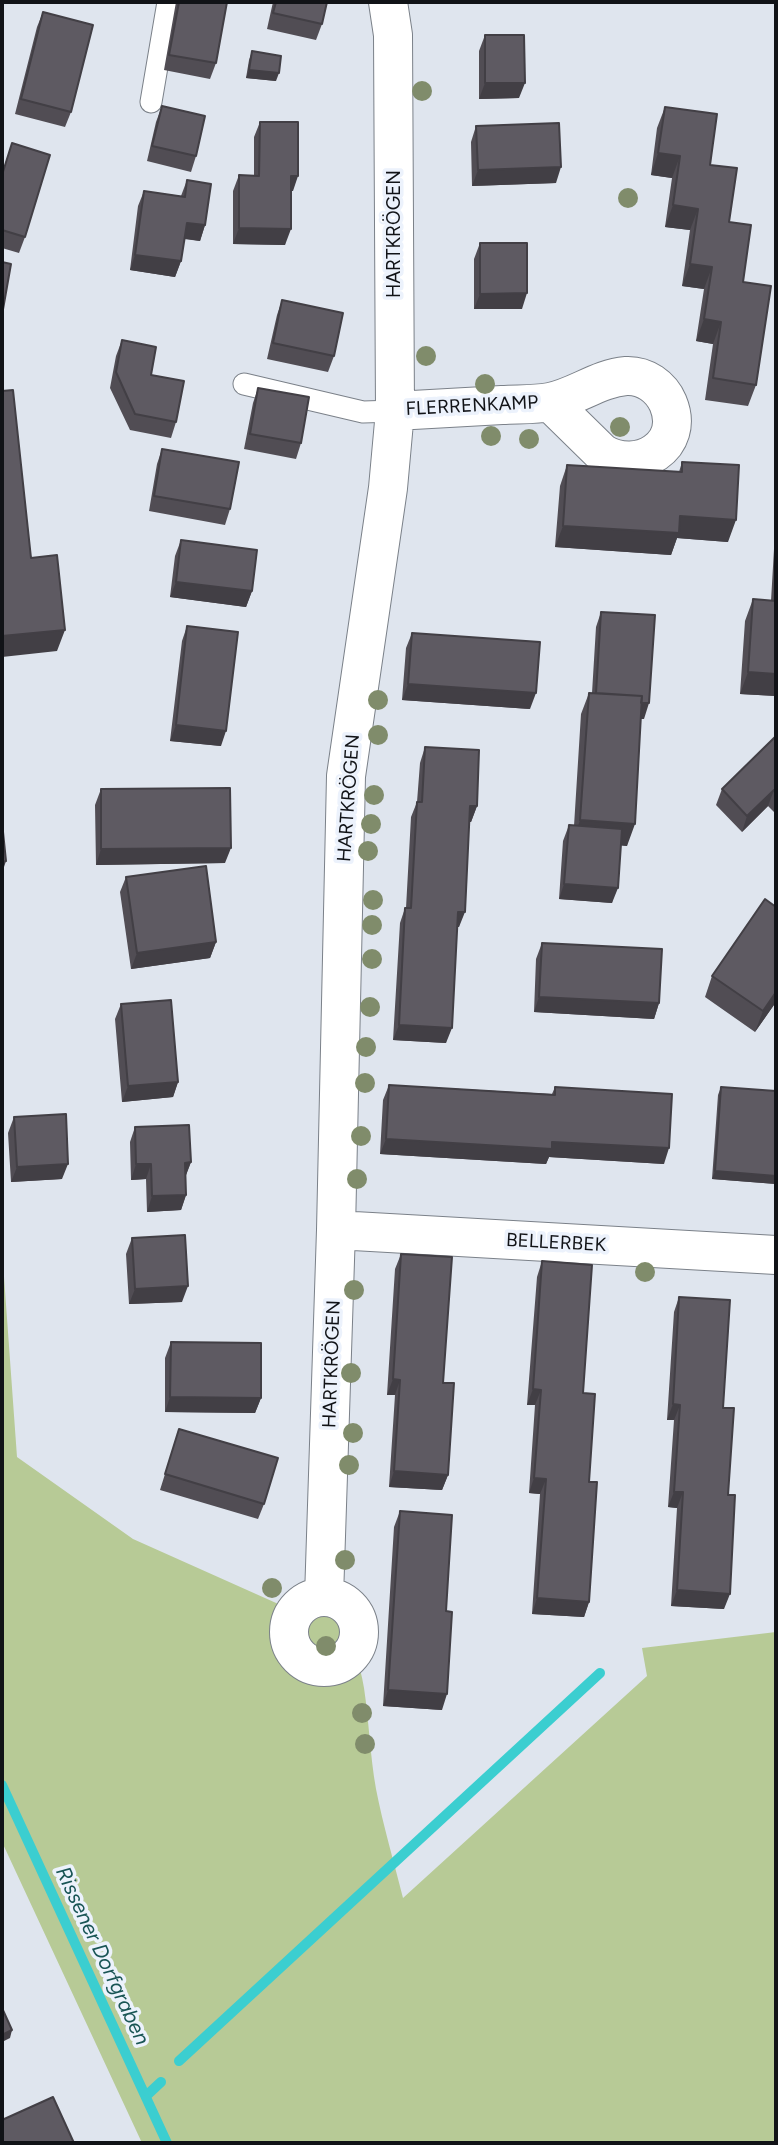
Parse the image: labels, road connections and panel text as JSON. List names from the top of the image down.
{
  "streets": {
    "street": ["HARTKRÖGEN", "FLERRENKAMP", "BELLERBEK"]
  },
  "crossings": [
    ["HARTKRÖGEN", "FLERRENKAMP"],
    ["HARTKRÖGEN", "BELLERBEK"]
  ],
  "water": ["Rissener Dorfgraben"]
}
